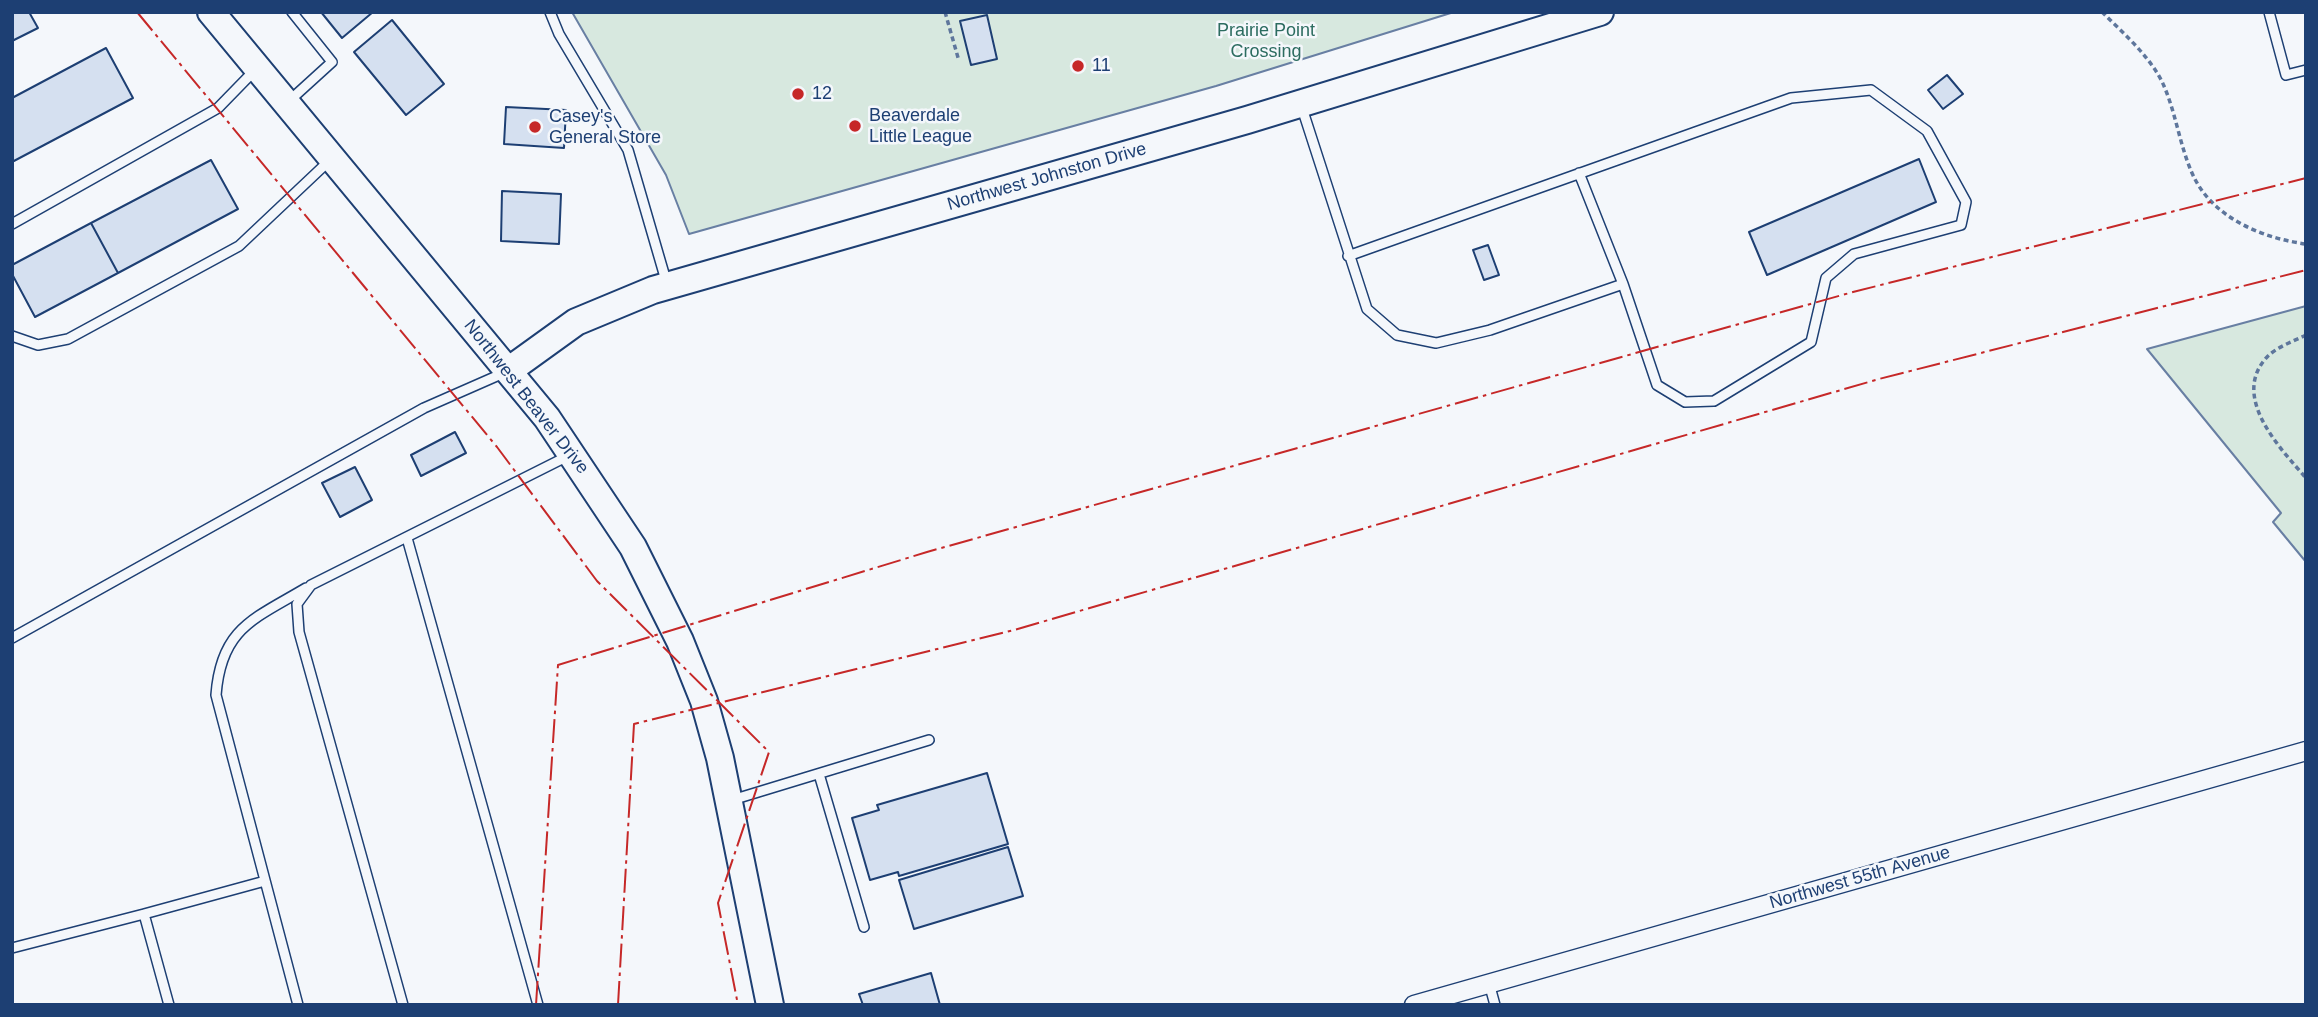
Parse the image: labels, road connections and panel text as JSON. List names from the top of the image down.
{
  "streets": {
    "main road": ["Northwest Johnston Drive", "Northwest Beaver Drive"],
    "street": ["Northwest 55th Avenue"]
  },
  "crossings": [
    ["Northwest Johnston Drive", "Northwest Beaver Drive"]
  ],
  "parks": ["Prairie Point Crossing"],
  "places": [
    "11",
    "12",
    "Beaverdale Little League",
    "Casey's General Store"
  ]
}
